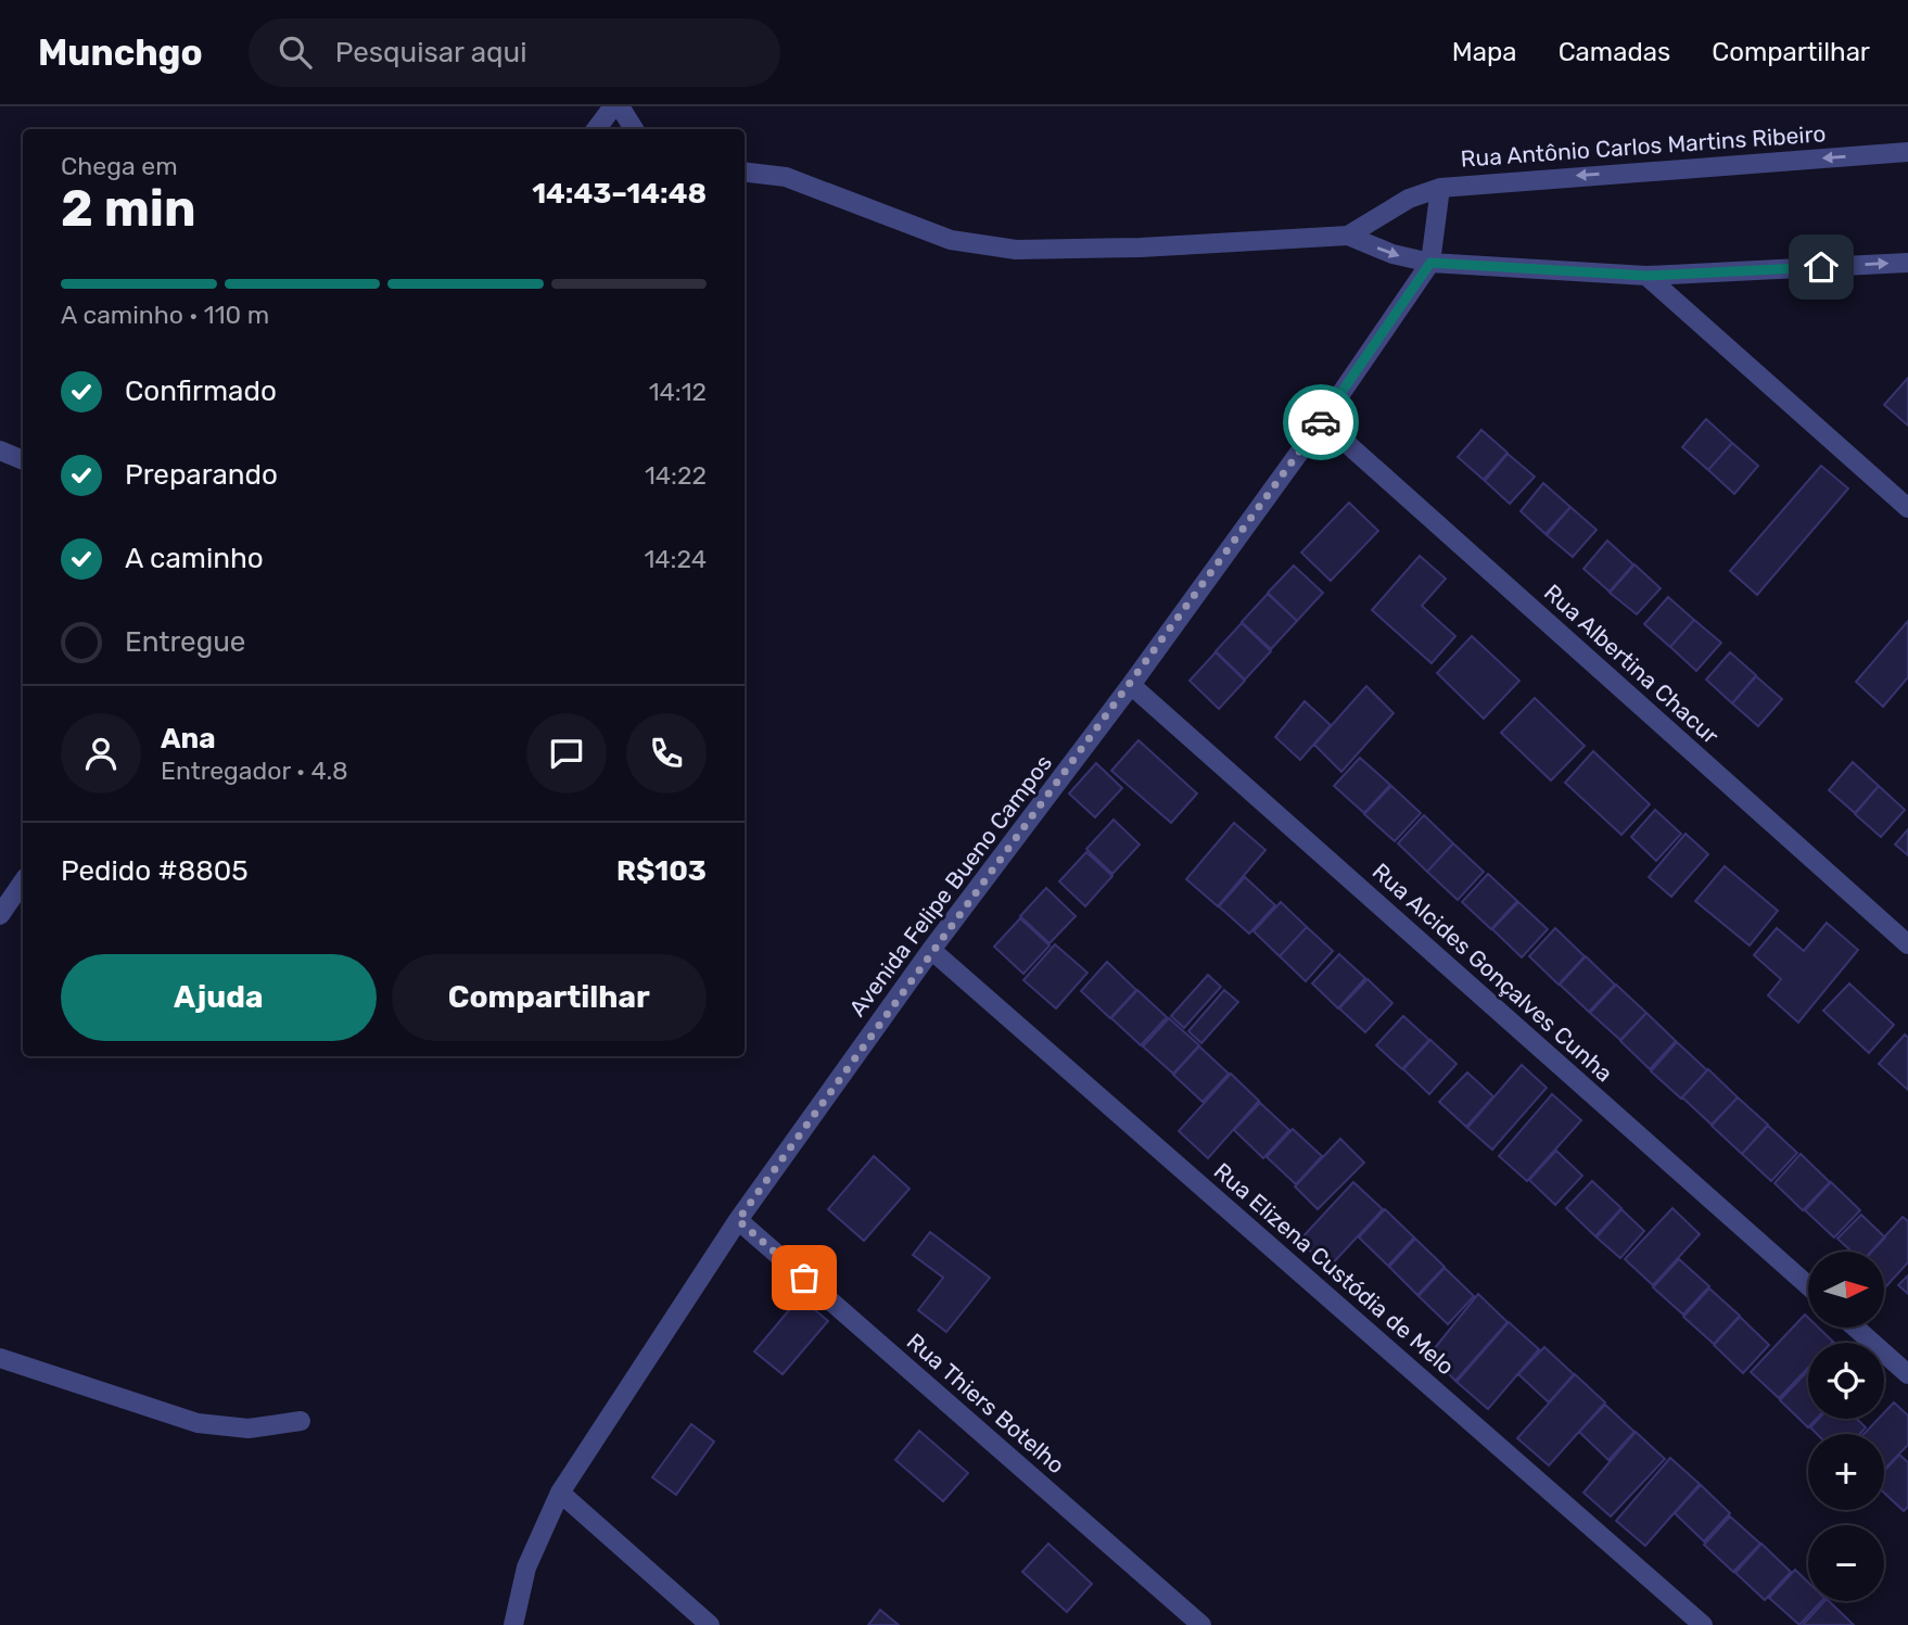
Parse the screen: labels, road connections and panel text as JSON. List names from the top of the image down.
{
  "streets": {
    "street": [
      "Rua Antônio Carlos Martins Ribeiro",
      "Rua Albertina Chacur",
      "Avenida Felipe Bueno Campos",
      "Rua Alcides Gonçalves Cunha",
      "Rua Elizena Custódia de Melo",
      "Rua Thiers Botelho"
    ]
  },
  "crossings": [
    ["Rua Antônio Carlos Martins Ribeiro", "Avenida Felipe Bueno Campos"],
    ["Rua Albertina Chacur", "Avenida Felipe Bueno Campos"],
    ["Avenida Felipe Bueno Campos", "Rua Alcides Gonçalves Cunha"],
    ["Avenida Felipe Bueno Campos", "Rua Elizena Custódia de Melo"],
    ["Avenida Felipe Bueno Campos", "Rua Thiers Botelho"]
  ],
  "north": "right",
  "page": {
    "header": "Munchgo",
    "search": "Pesquisar aqui",
    "nav": ["Mapa", "Camadas", "Compartilhar"],
    "heading": ["2 min", "Chega em", "14:43–14:48"],
    "panel": [
      "Ana",
      "Entregador · 4.8",
      "Pedido #8805",
      "R$103"
    ],
    "bar": "A caminho · 110 m",
    "list": [
      ["Confirmado", "14:12"],
      ["Preparando", "14:22"],
      ["A caminho", "14:24"],
      "Entregue"
    ],
    "buttons": ["Ajuda", "Compartilhar"],
    "map_buttons": ["+", "−"]
  }
}
